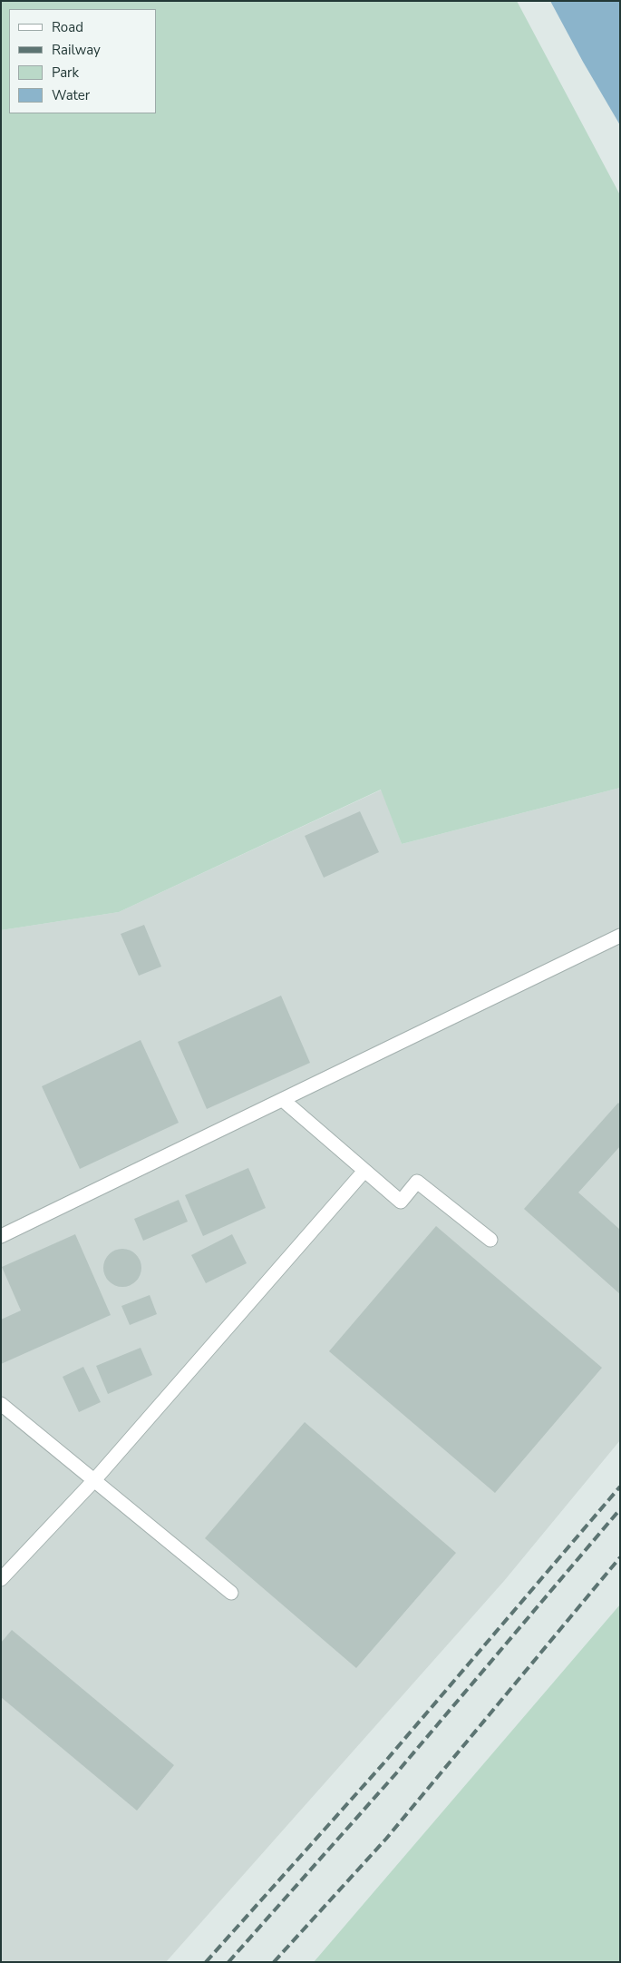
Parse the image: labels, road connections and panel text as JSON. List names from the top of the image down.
{
  "legend": [
    "Road",
    "Railway",
    "Park",
    "Water"
  ]
}
